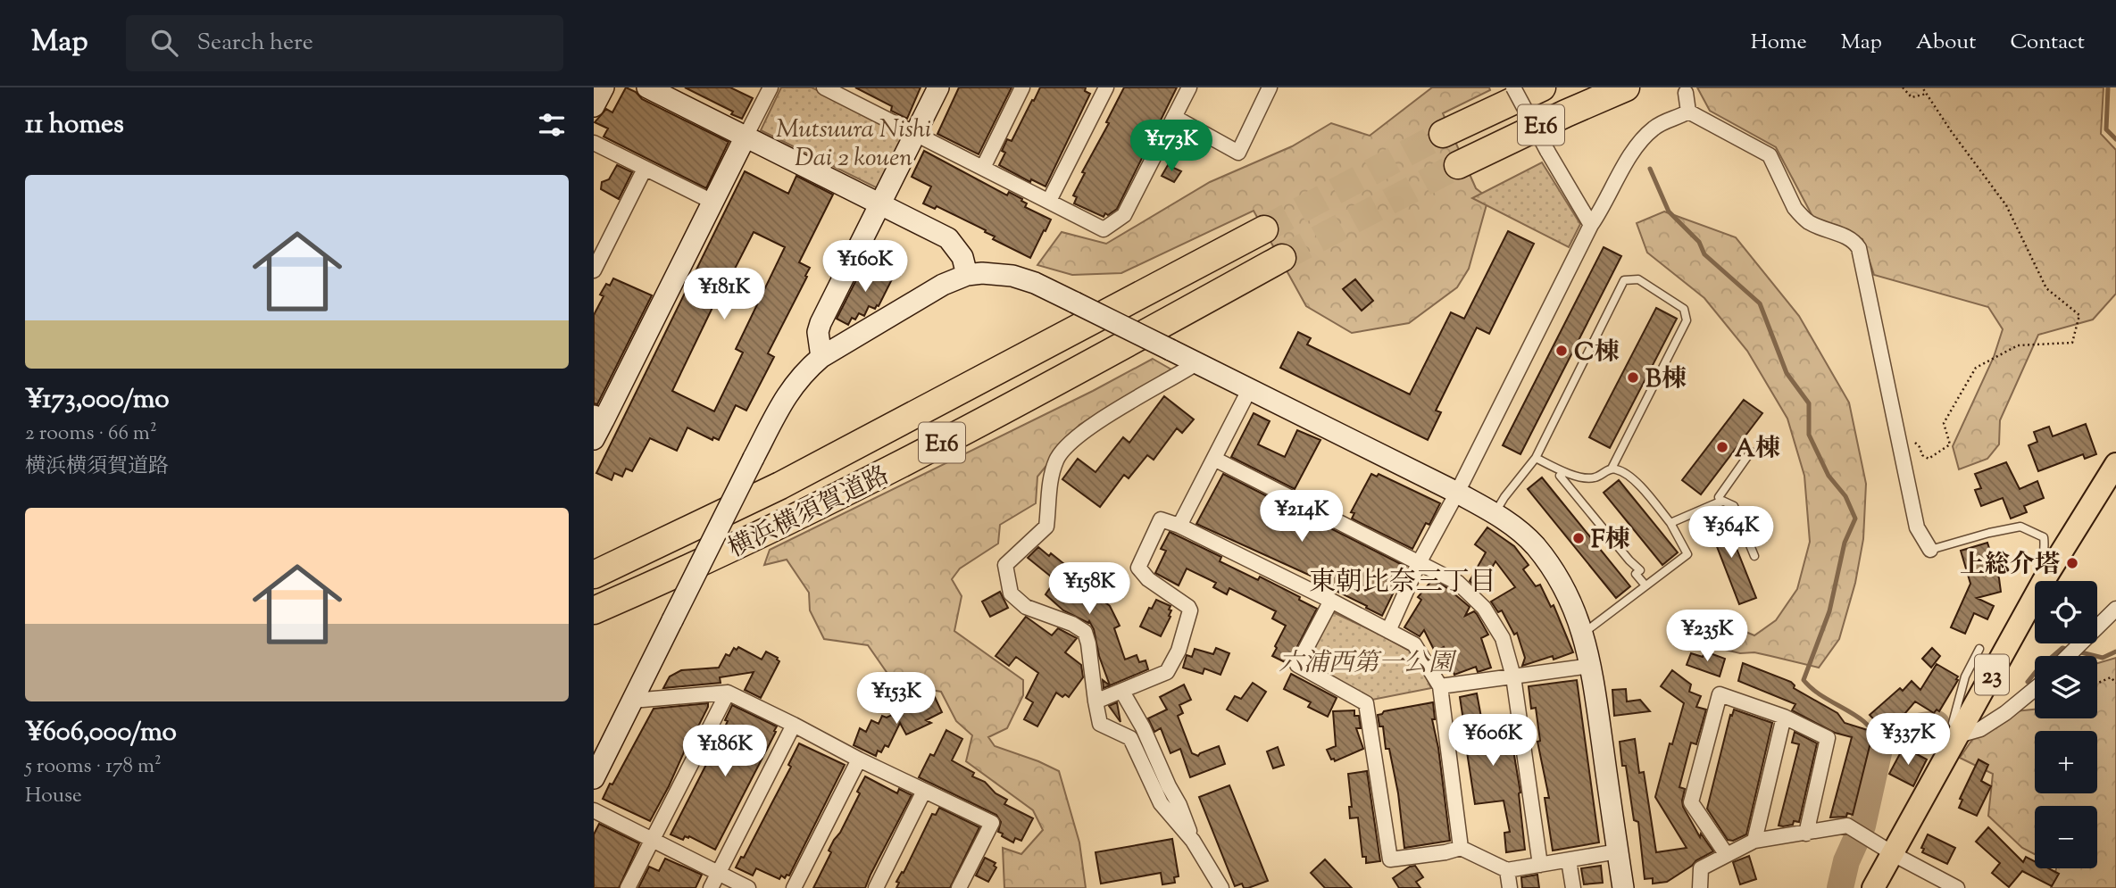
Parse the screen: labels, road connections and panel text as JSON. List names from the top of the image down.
{
  "streets": {
    "highway": ["E16", "横浜横須賀道路"],
    "main road": ["23"]
  },
  "districts": ["東朝比奈三丁目"],
  "parks": ["Mutsuura Nishi Dai 2 kouen", "六浦西第一公園"],
  "places": [
    "C棟",
    "B棟",
    "A棟",
    "F棟",
    "上総介塔"
  ],
  "page": {
    "header": "Map",
    "search": "Search here",
    "nav": [
      "Home",
      "Map",
      "About",
      "Contact"
    ],
    "heading": "11 homes",
    "price": [
      "¥173K",
      "¥160K",
      "¥181K",
      "¥214K",
      "¥364K",
      "¥158K",
      "¥235K",
      "¥153K",
      "¥337K",
      "¥606K",
      "¥186K"
    ],
    "list": [
      {
        "name": "¥173,000/mo",
        "note": "2 rooms · 66 m² · 横浜横須賀道路"
      },
      {
        "name": "¥606,000/mo",
        "note": "5 rooms · 178 m² · House"
      }
    ],
    "map_buttons": ["+", "−"]
  }
}
